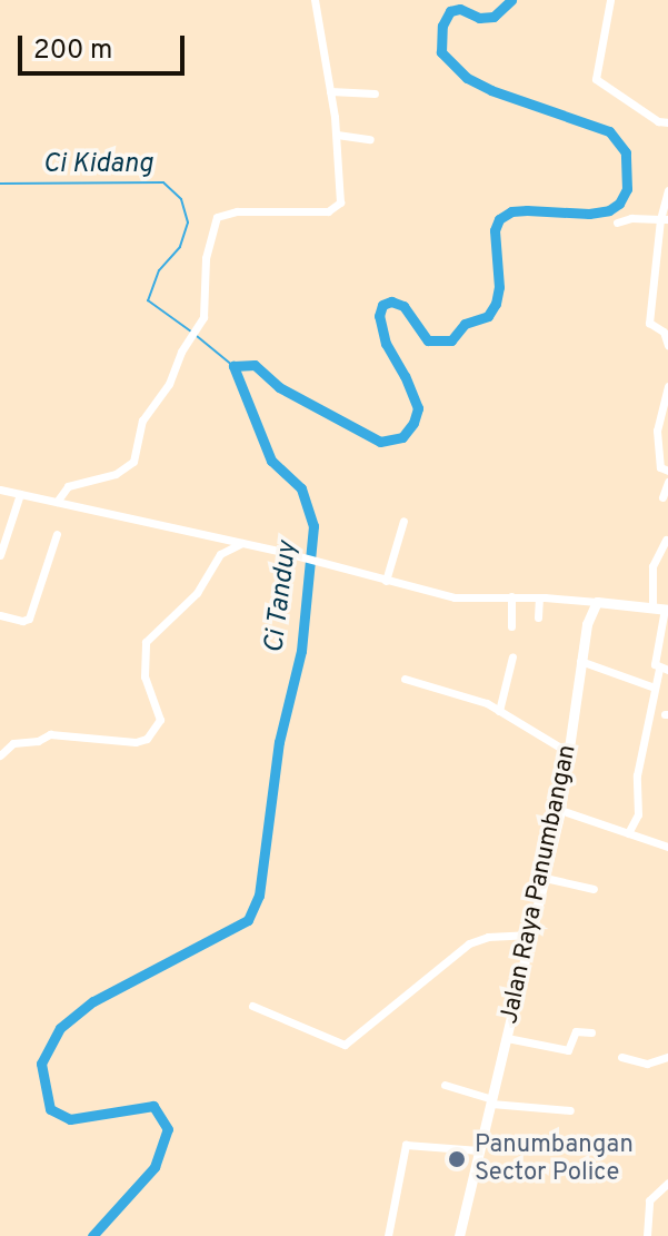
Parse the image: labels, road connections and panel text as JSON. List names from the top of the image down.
{
  "streets": {
    "main road": ["Jalan Raya Panumbangan"]
  },
  "water": ["Ci Kidang", "Ci Tanduy"],
  "places": ["Panumbangan Sector Police"],
  "scale_bar": "200 m"
}
